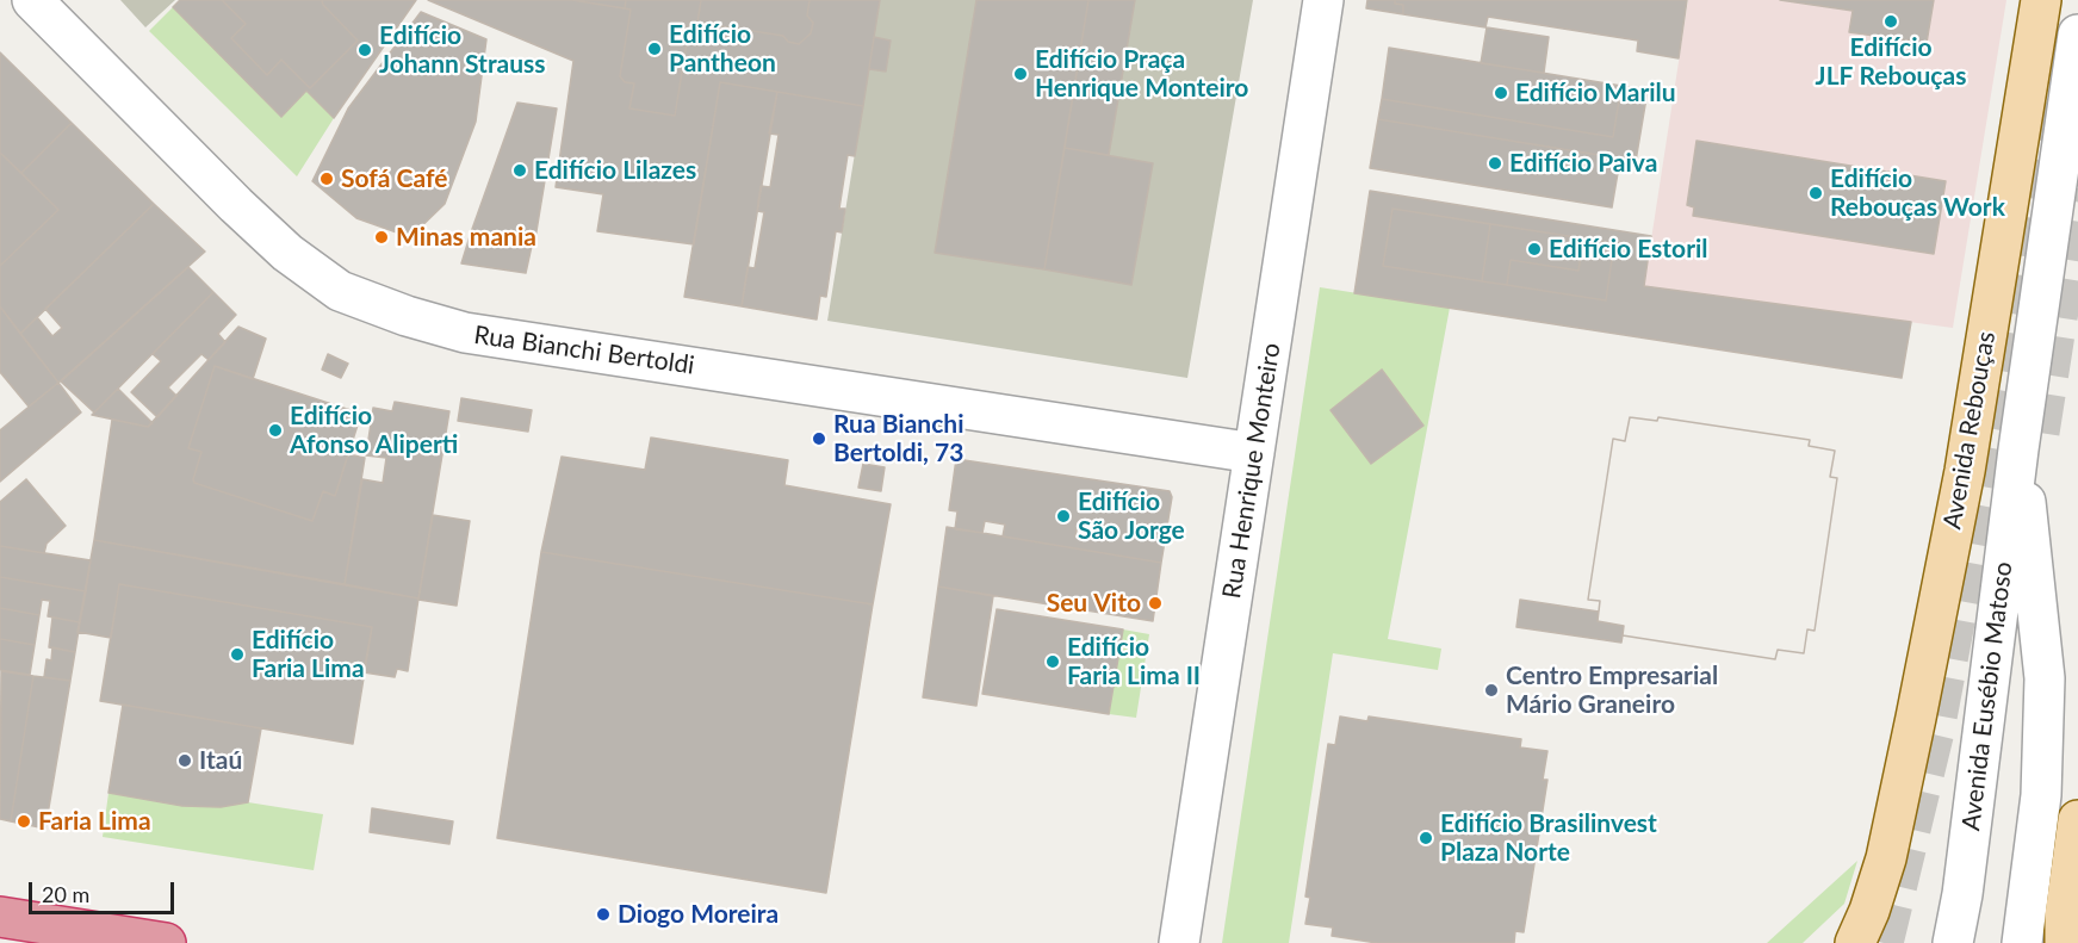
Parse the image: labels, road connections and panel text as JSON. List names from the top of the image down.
{
  "streets": {
    "main road": ["Avenida Rebouças"],
    "street": ["Rua Bianchi Bertoldi", "Rua Henrique Monteiro", "Avenida Eusébio Matoso"]
  },
  "crossings": [
    ["Rua Bianchi Bertoldi", "Rua Henrique Monteiro"]
  ],
  "places": [
    "Edifício JLF Rebouças",
    "Edifício Pantheon",
    "Edifício Johann Strauss",
    "Edifício Praça Henrique Monteiro",
    "Edifício Marilu",
    "Edifício Paiva",
    "Edifício Lilazes",
    "Sofá Café",
    "Edifício Rebouças Work",
    "Minas mania",
    "Edifício Estoril",
    "Edifício Afonso Aliperti",
    "Rua Bianchi Bertoldi, 73",
    "Edifício São Jorge",
    "Seu Vito",
    "Edifício Faria Lima",
    "Edifício Faria Lima II",
    "Centro Empresarial Mário Graneiro",
    "Itaú",
    "Faria Lima",
    "Edifício Brasilinvest Plaza Norte",
    "Diogo Moreira"
  ],
  "scale_bar": "20 m"
}
